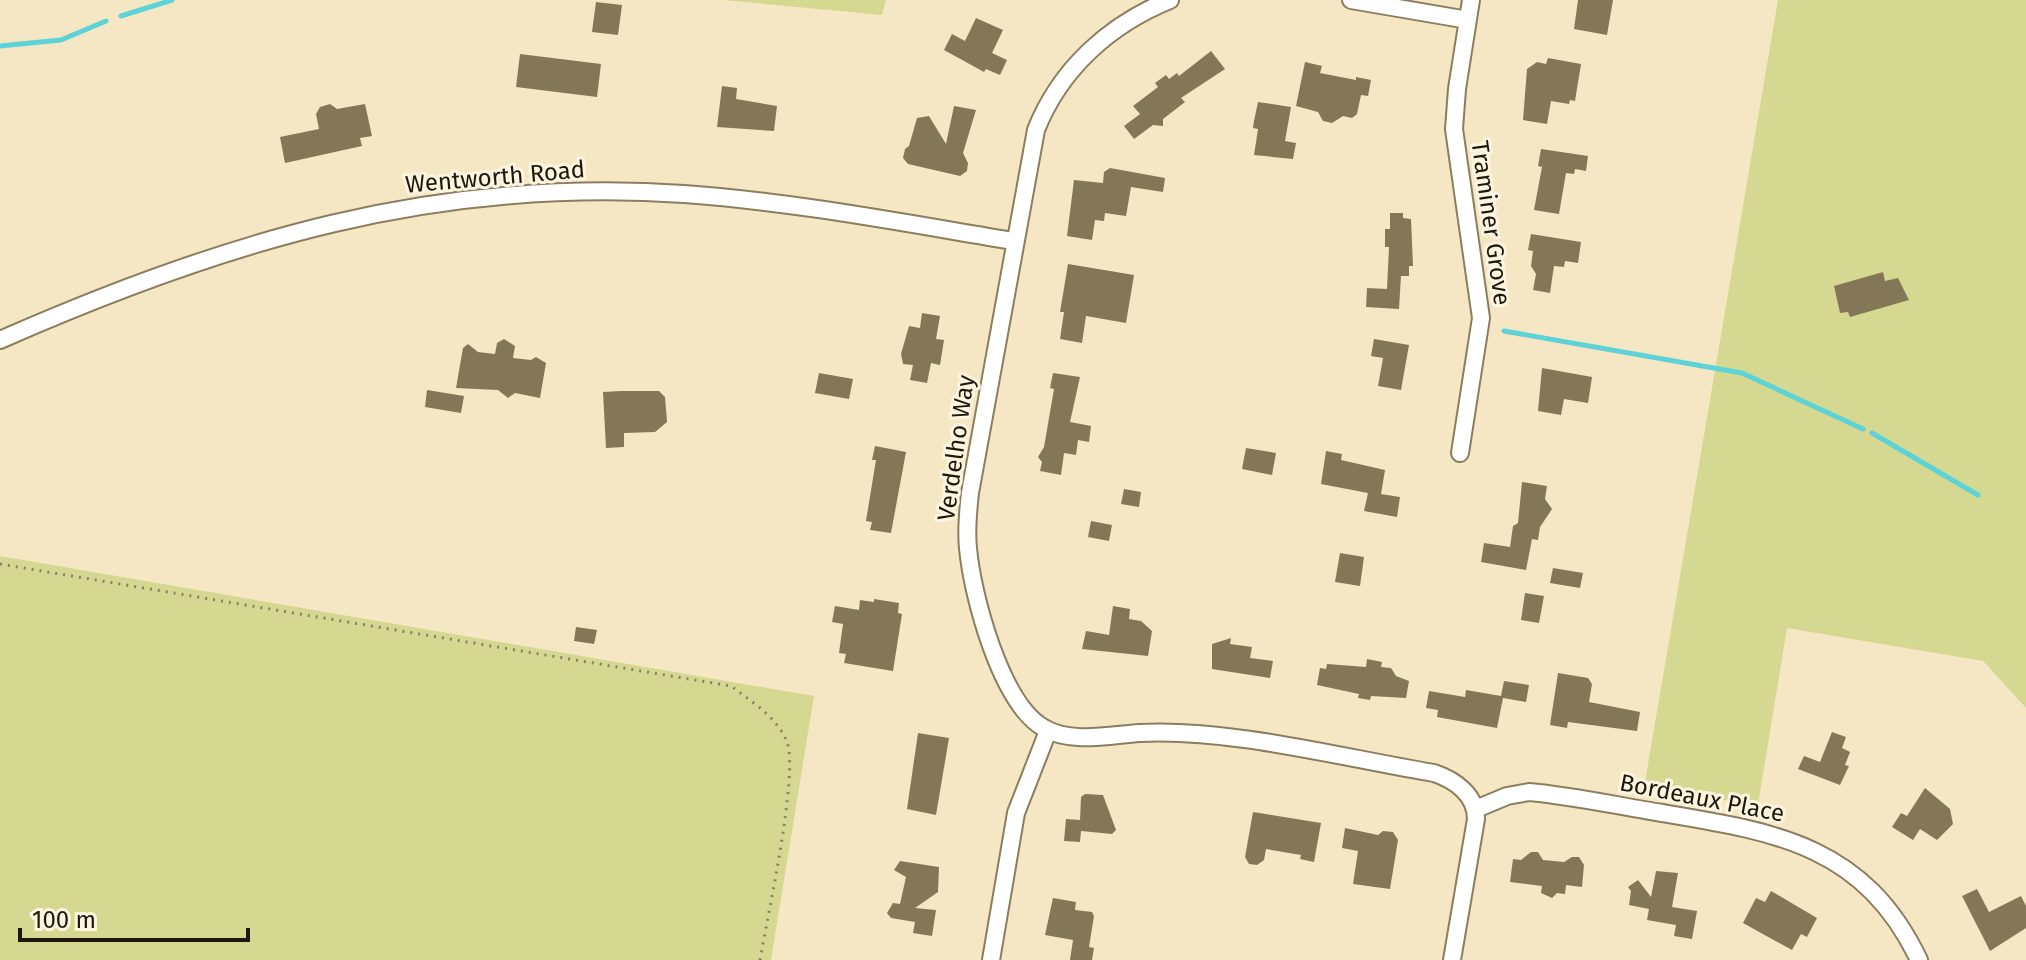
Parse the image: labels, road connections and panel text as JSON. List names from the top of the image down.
{
  "streets": {
    "street": [
      "Wentworth Road",
      "Traminer Grove",
      "Verdelho Way",
      "Bordeaux Place"
    ]
  },
  "crossings": [
    ["Wentworth Road", "Verdelho Way"]
  ],
  "scale_bar": "100 m"
}
